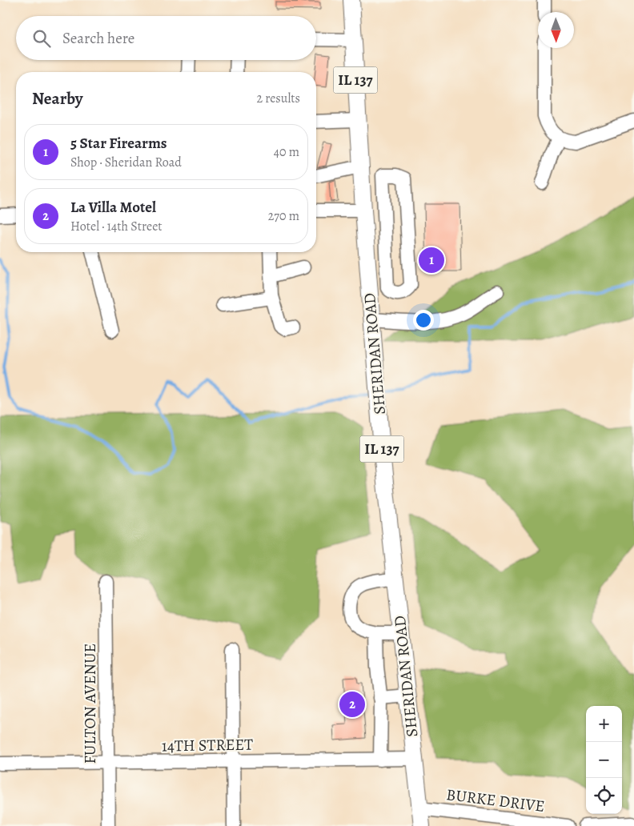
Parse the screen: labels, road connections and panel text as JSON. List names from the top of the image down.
{
  "streets": {
    "main road": ["IL 137", "SHERIDAN ROAD"],
    "street": ["FULTON AVENUE", "14TH STREET", "BURKE DRIVE"]
  },
  "crossings": [
    ["SHERIDAN ROAD", "14TH STREET"],
    ["SHERIDAN ROAD", "BURKE DRIVE"],
    ["FULTON AVENUE", "14TH STREET"]
  ],
  "north": "bottom",
  "page": {
    "search": "Search here",
    "heading": ["Nearby", "2 results"],
    "list": [
      {
        "mark": "1",
        "name": "5 Star Firearms",
        "note": "Shop · Sheridan Road",
        "value": "40 m"
      },
      {
        "mark": "2",
        "name": "La Villa Motel",
        "note": "Hotel · 14th Street",
        "value": "270 m"
      }
    ],
    "pins": ["1", "2"],
    "map_buttons": ["+", "−"]
  }
}
